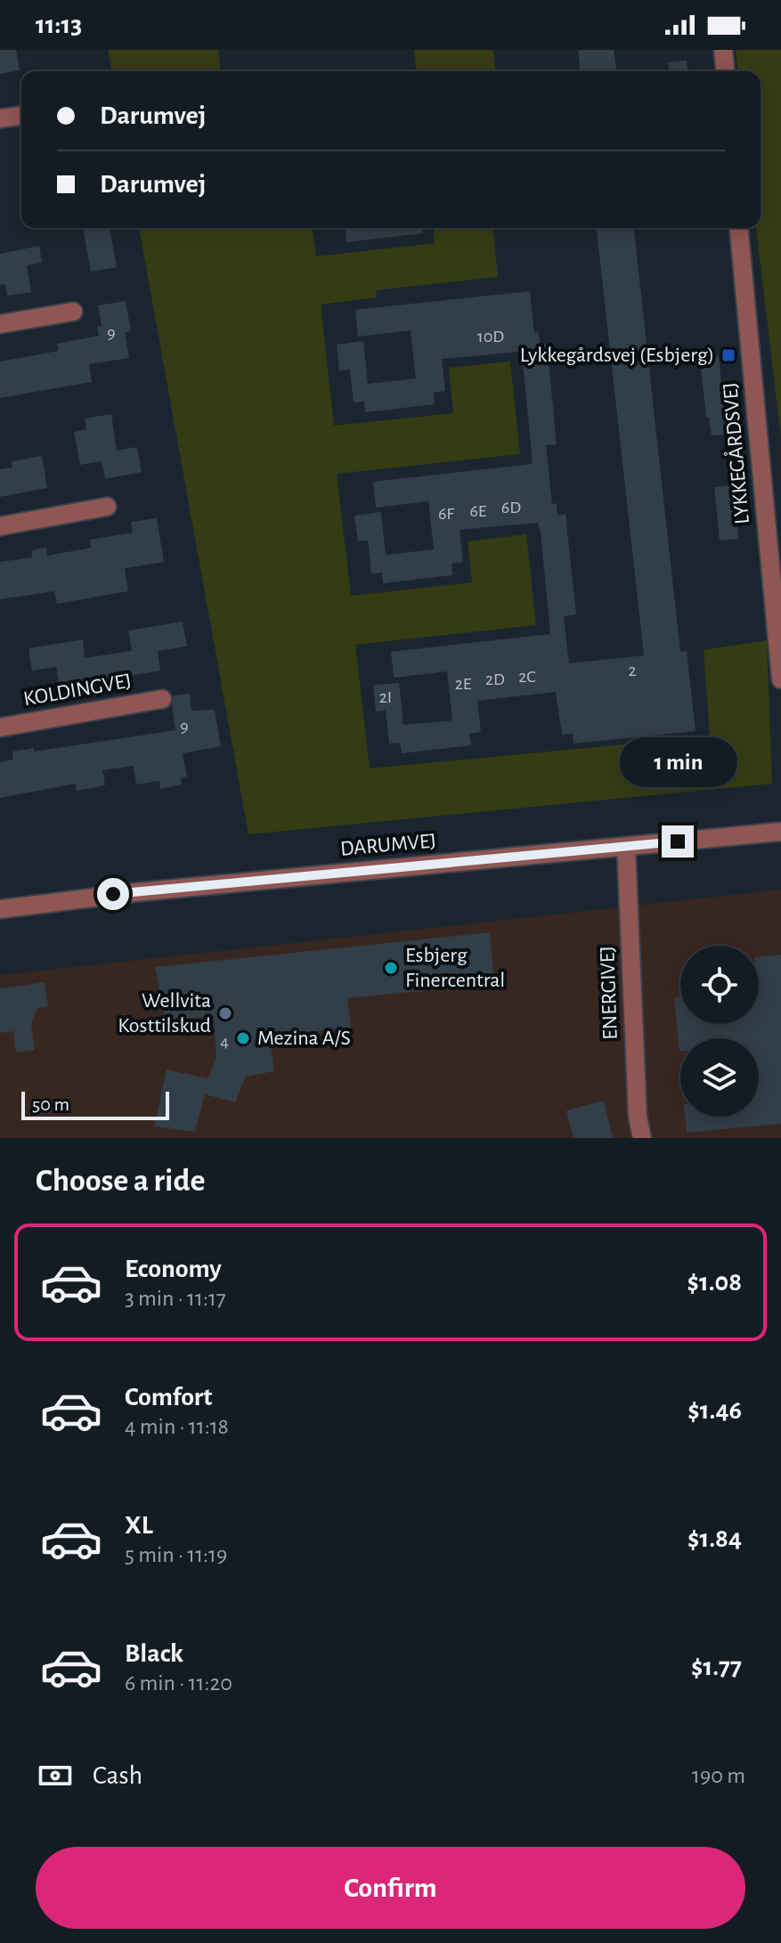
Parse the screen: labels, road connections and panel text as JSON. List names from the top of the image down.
{
  "streets": {
    "street": [
      "LYKKEGÅRDSVEJ",
      "KOLDINGVEJ",
      "DARUMVEJ",
      "ENERGIVEJ"
    ]
  },
  "crossings": [
    ["DARUMVEJ", "ENERGIVEJ"]
  ],
  "places": {
    "transit": ["Lykkegårdsvej (Esbjerg)"],
    "other": ["Esbjerg Finercentral", "Wellvita Kosttilskud", "Mezina A/S"]
  },
  "house_numbers": [
    "9",
    "10D",
    "6D",
    "6E",
    "6F",
    "2",
    "2C",
    "2D",
    "2E",
    "2I",
    "9",
    "4"
  ],
  "scale_bar": "50 m",
  "page": {
    "status": "11:13",
    "banner": ["Darumvej", "Darumvej"],
    "bubble": "1 min",
    "scale": "50 m",
    "heading": "Choose a ride",
    "list": [
      {
        "name": "Economy",
        "note": "3 min · 11:17",
        "value": "$1.08"
      },
      {
        "name": "Comfort",
        "note": "4 min · 11:18",
        "value": "$1.46"
      },
      {
        "name": "XL",
        "note": "5 min · 11:19",
        "value": "$1.84"
      },
      {
        "name": "Black",
        "note": "6 min · 11:20",
        "value": "$1.77"
      }
    ],
    "pay": ["Cash", "190 m"],
    "buttons": "Confirm"
  }
}
